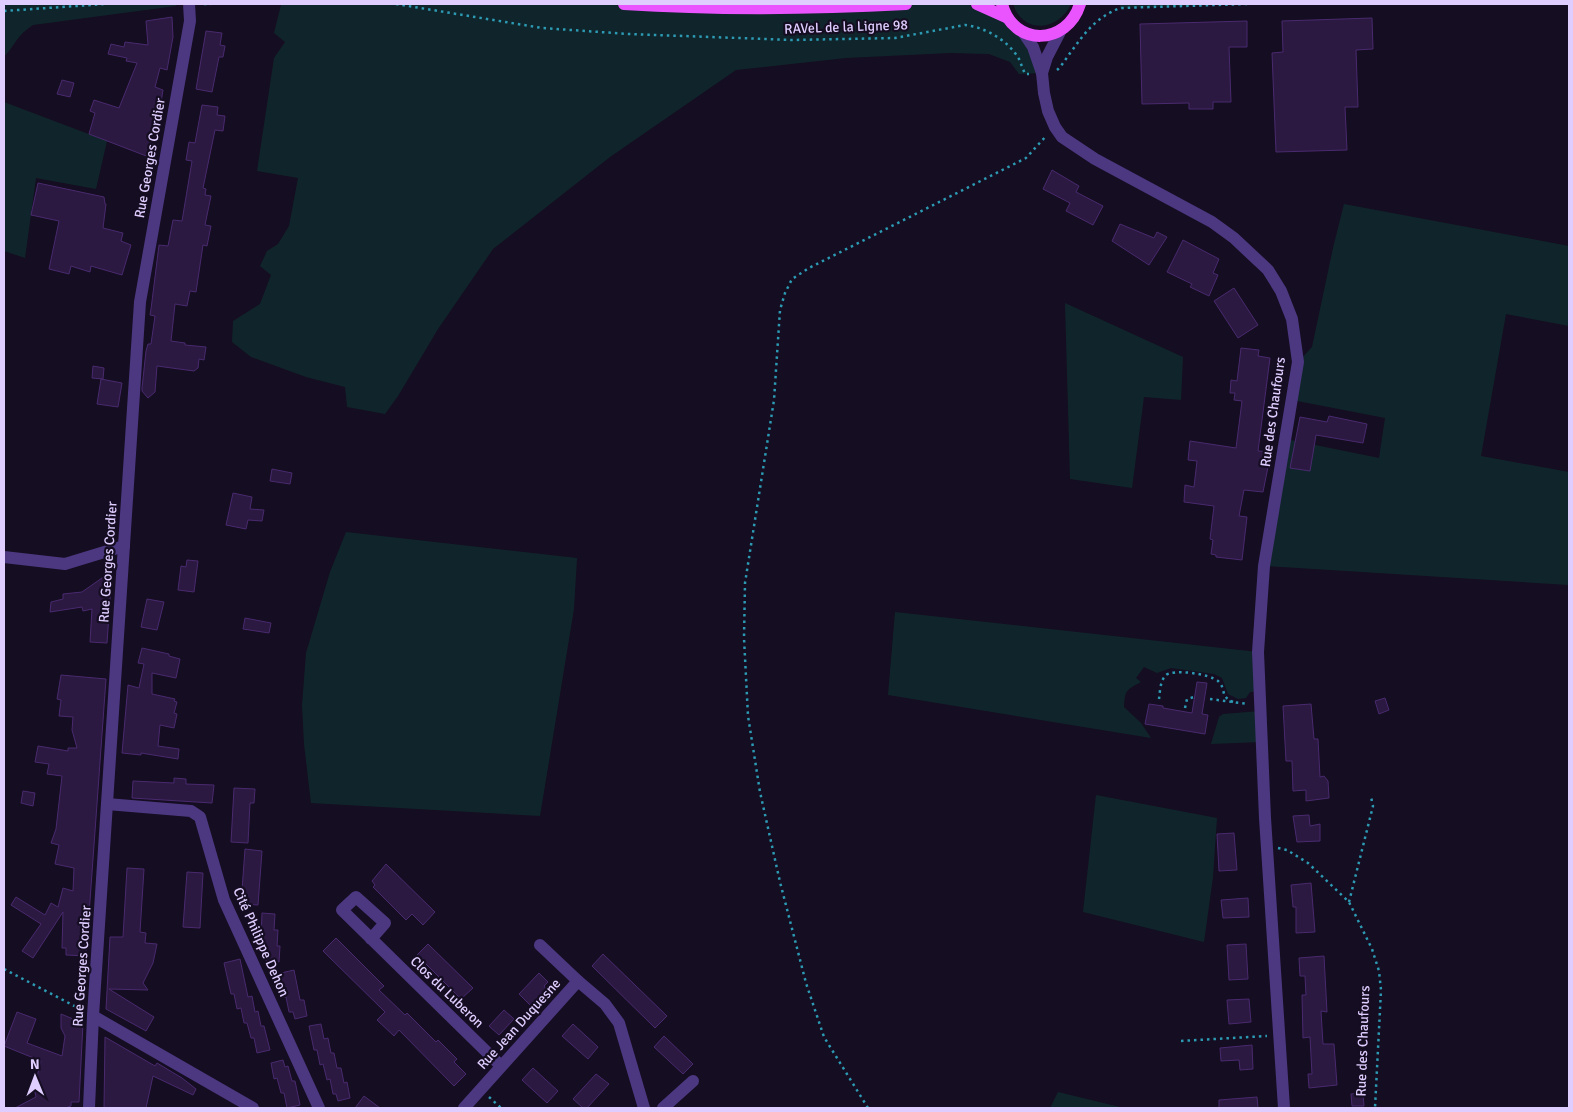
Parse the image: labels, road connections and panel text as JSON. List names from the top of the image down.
{
  "streets": {
    "street": [
      "Rue Georges Cordier",
      "Rue des Chaufours",
      "Cité Philippe Dehon",
      "Clos du Luberon",
      "Rue Jean Duquesne"
    ],
    "path": ["RAVeL de la Ligne 98"]
  },
  "crossings": [
    ["RAVeL de la Ligne 98", "Rue des Chaufours"],
    ["Rue Georges Cordier", "Cité Philippe Dehon"],
    ["Clos du Luberon", "Rue Jean Duquesne"]
  ],
  "north": "top"
}
